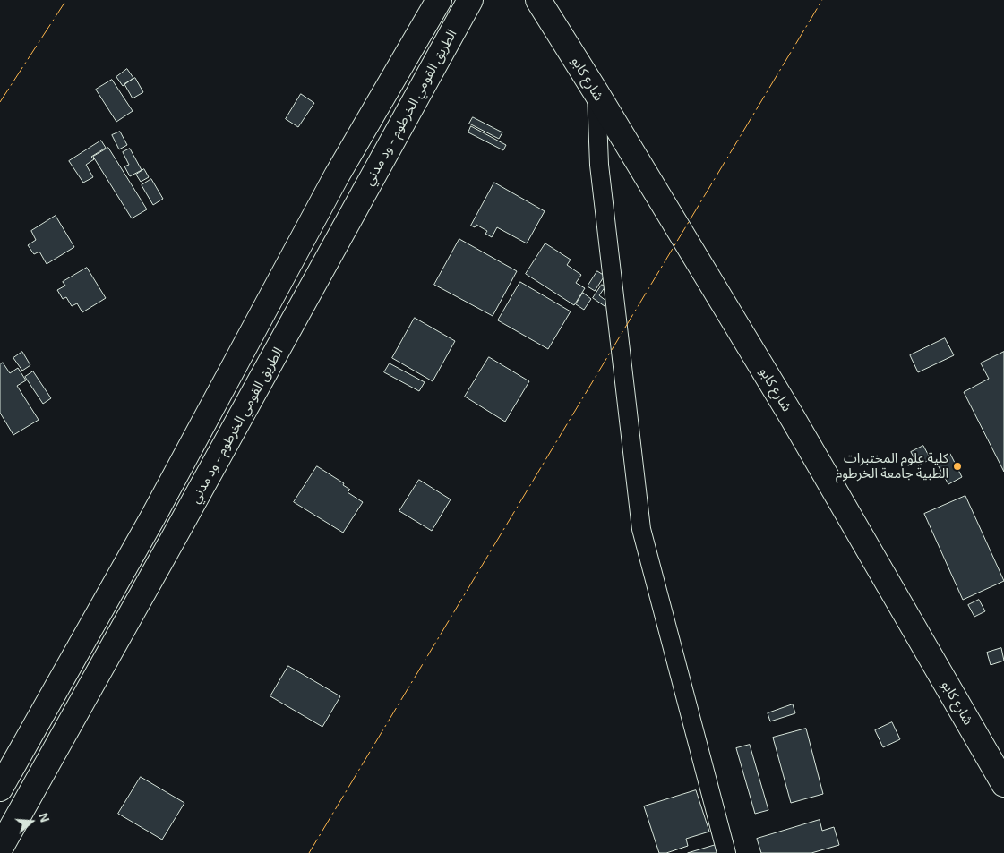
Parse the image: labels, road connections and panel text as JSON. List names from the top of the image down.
{
  "streets": {
    "main road": ["شارع كابو", "الطريق القومي الخرطوم - ود مدني"]
  },
  "places": ["كلية علوم المختبرات الطبية جامعة الخرطوم"],
  "north": "right"
}
